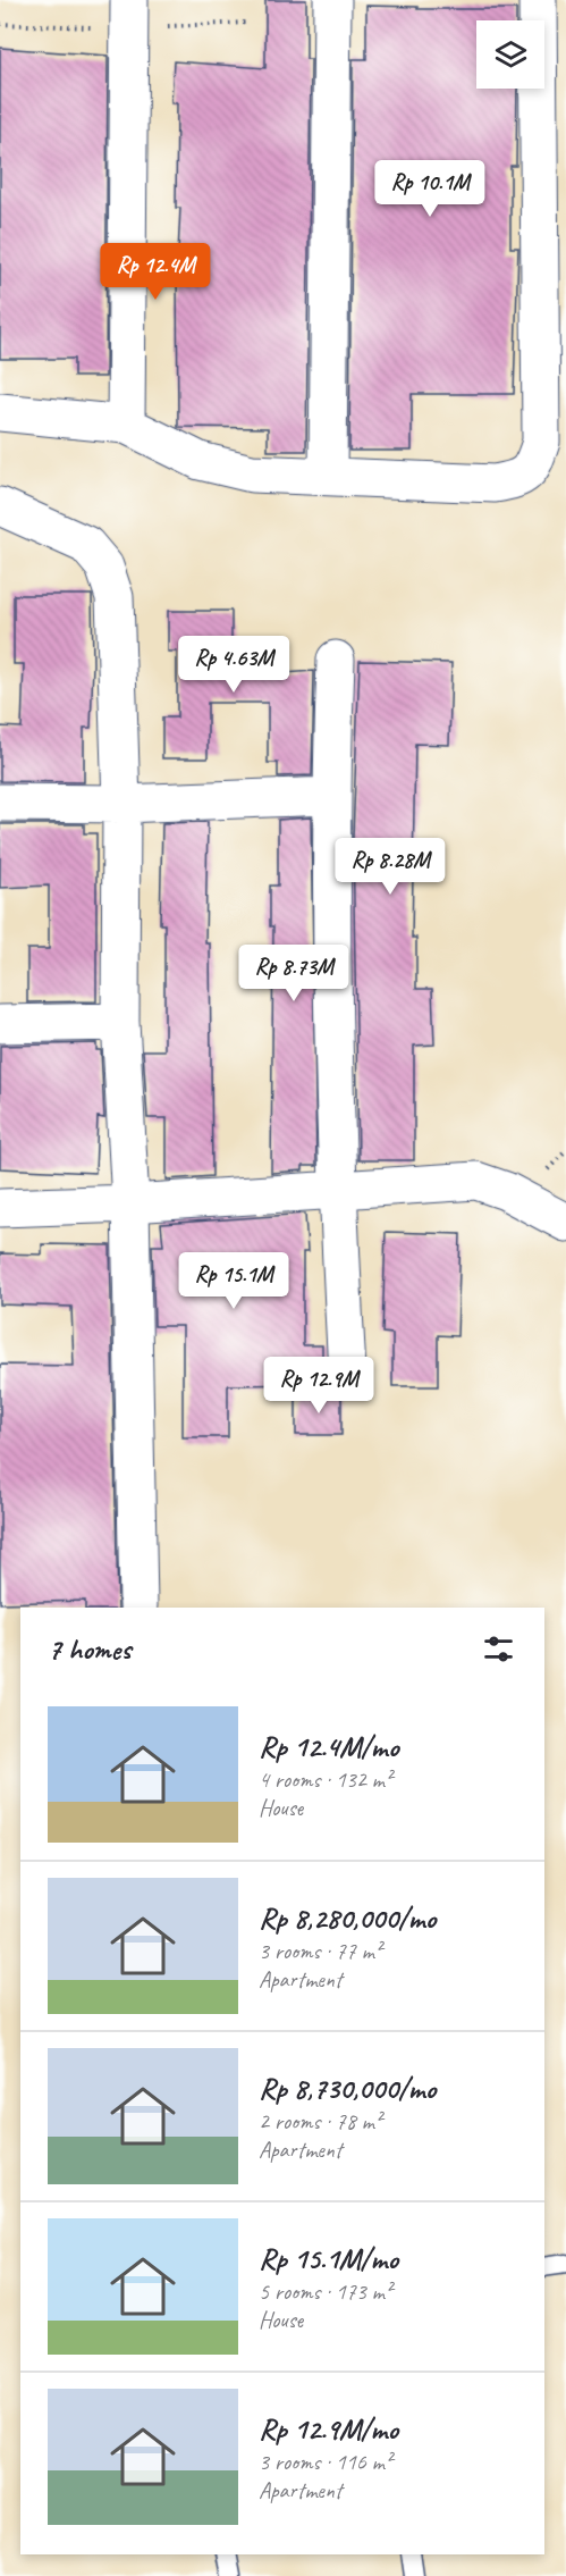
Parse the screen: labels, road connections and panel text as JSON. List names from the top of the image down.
{
  "page": {
    "price": [
      "Rp 10.1M",
      "Rp 12.4M",
      "Rp 4.63M",
      "Rp 8.28M",
      "Rp 8.73M",
      "Rp 15.1M",
      "Rp 12.9M"
    ],
    "heading": "7 homes",
    "list": [
      {
        "name": "Rp 12.4M/mo",
        "note": "4 rooms · 132 m² · House"
      },
      {
        "name": "Rp 8,280,000/mo",
        "note": "3 rooms · 77 m² · Apartment"
      },
      {
        "name": "Rp 8,730,000/mo",
        "note": "2 rooms · 78 m² · Apartment"
      },
      {
        "name": "Rp 15.1M/mo",
        "note": "5 rooms · 173 m² · House"
      },
      {
        "name": "Rp 12.9M/mo",
        "note": "3 rooms · 116 m² · Apartment"
      }
    ]
  }
}
